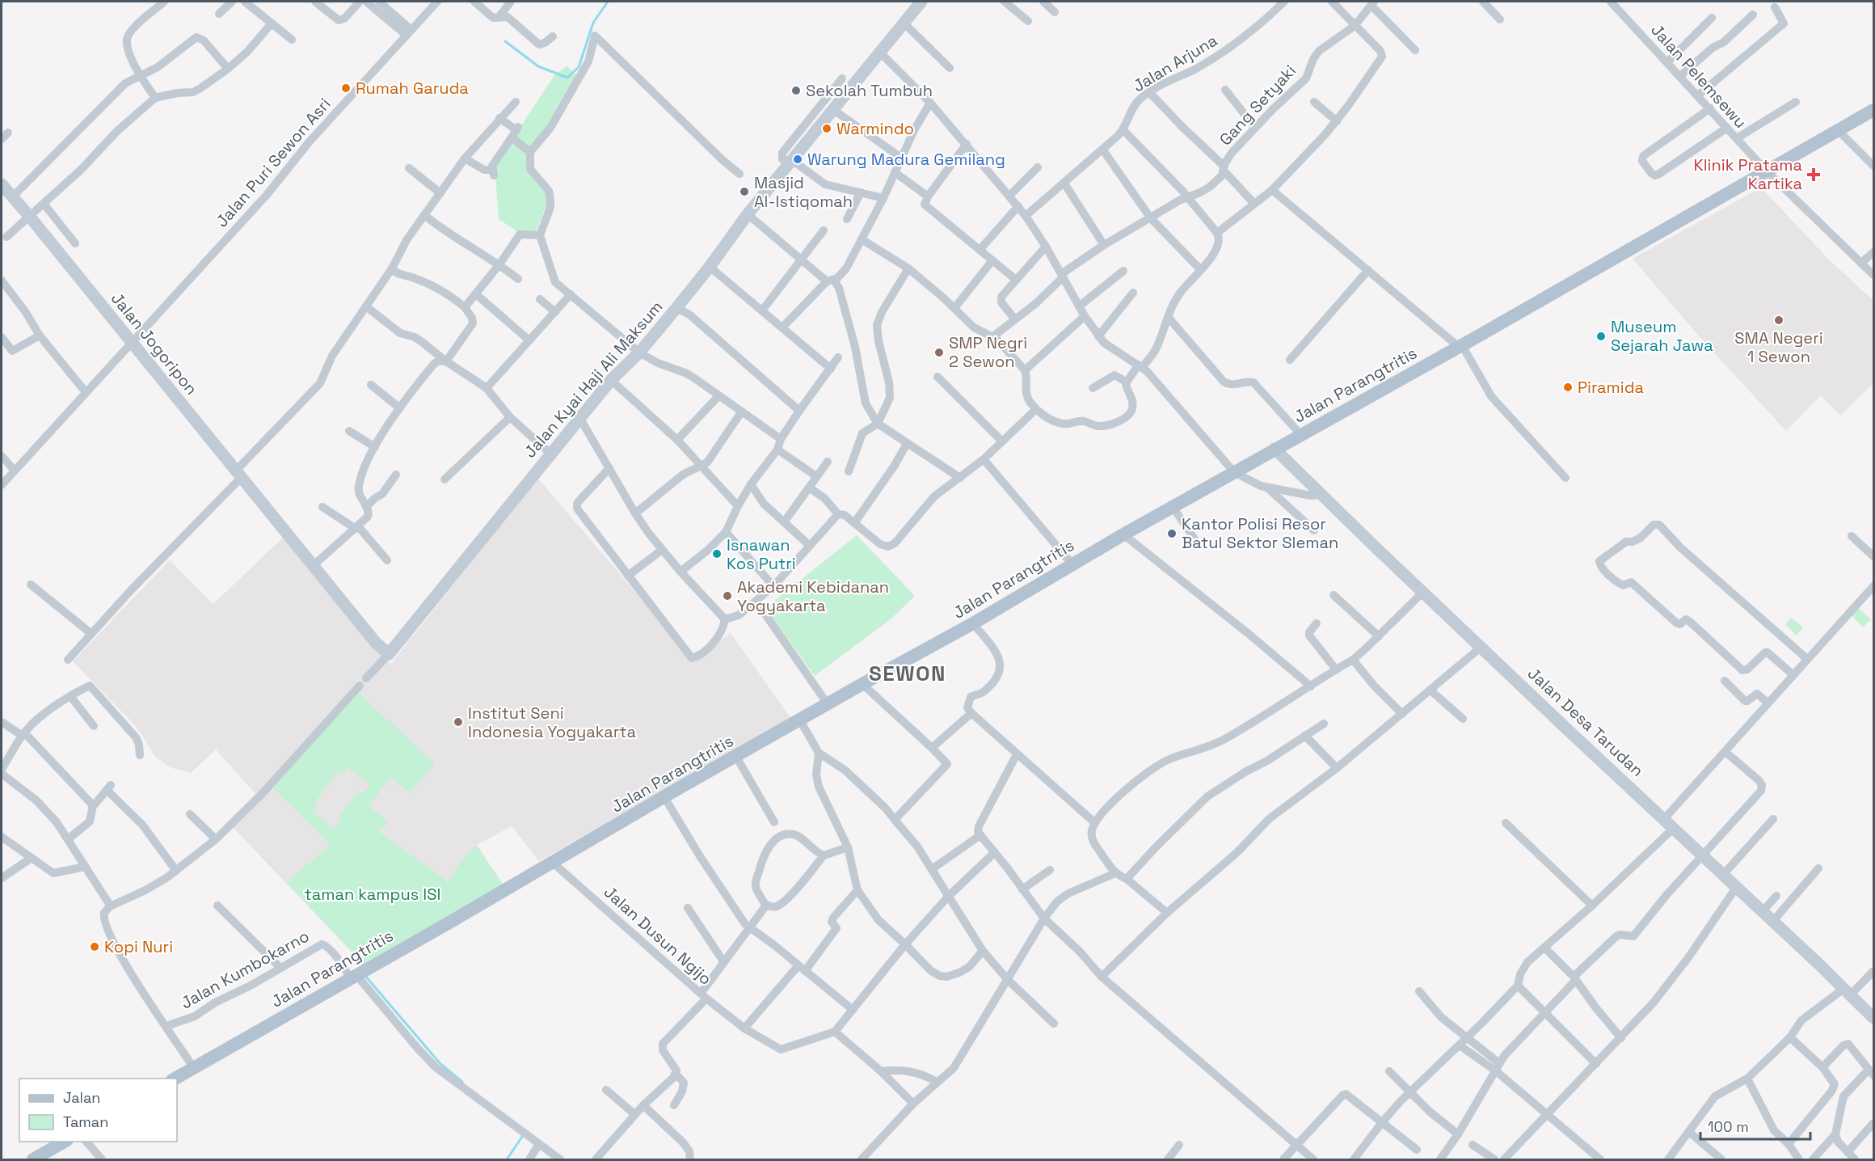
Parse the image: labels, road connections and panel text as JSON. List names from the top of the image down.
{
  "streets": {
    "main road": ["Jalan Parangtritis"],
    "street": [
      "Jalan Arjuna",
      "Jalan Pelemsewu",
      "Gang Setyaki",
      "Jalan Puri Sewon Asri",
      "Jalan Jogoripon",
      "Jalan Kyai Haji Ali Maksum",
      "Jalan Desa Tarudan",
      "Jalan Dusun Ngijo",
      "Jalan Kumbokarno"
    ]
  },
  "crossings": [
    ["Jalan Pelemsewu", "Jalan Parangtritis"],
    ["Jalan Puri Sewon Asri", "Jalan Jogoripon"],
    ["Jalan Parangtritis", "Jalan Desa Tarudan"],
    ["Jalan Parangtritis", "Jalan Dusun Ngijo"],
    ["Jalan Parangtritis", "Jalan Kumbokarno"]
  ],
  "districts": ["SEWON"],
  "parks": ["taman kampus ISI"],
  "places": {
    "other": [
      "Rumah Garuda",
      "Sekolah Tumbuh",
      "Warmindo",
      "Warung Madura Gemilang",
      "Masjid Al-Istiqomah",
      "SMA Negeri 1 Sewon",
      "Museum Sejarah Jawa",
      "SMP Negri 2 Sewon",
      "Piramida",
      "Kantor Polisi Resor Batul Sektor Sleman",
      "Isnawan Kos Putri",
      "Akademi Kebidanan Yogyakarta",
      "Institut Seni Indonesia Yogyakarta",
      "Kopi Nuri"
    ],
    "health": ["Klinik Pratama Kartika"]
  },
  "legend": ["Jalan", "Taman"],
  "scale_bar": "100 m"
}
